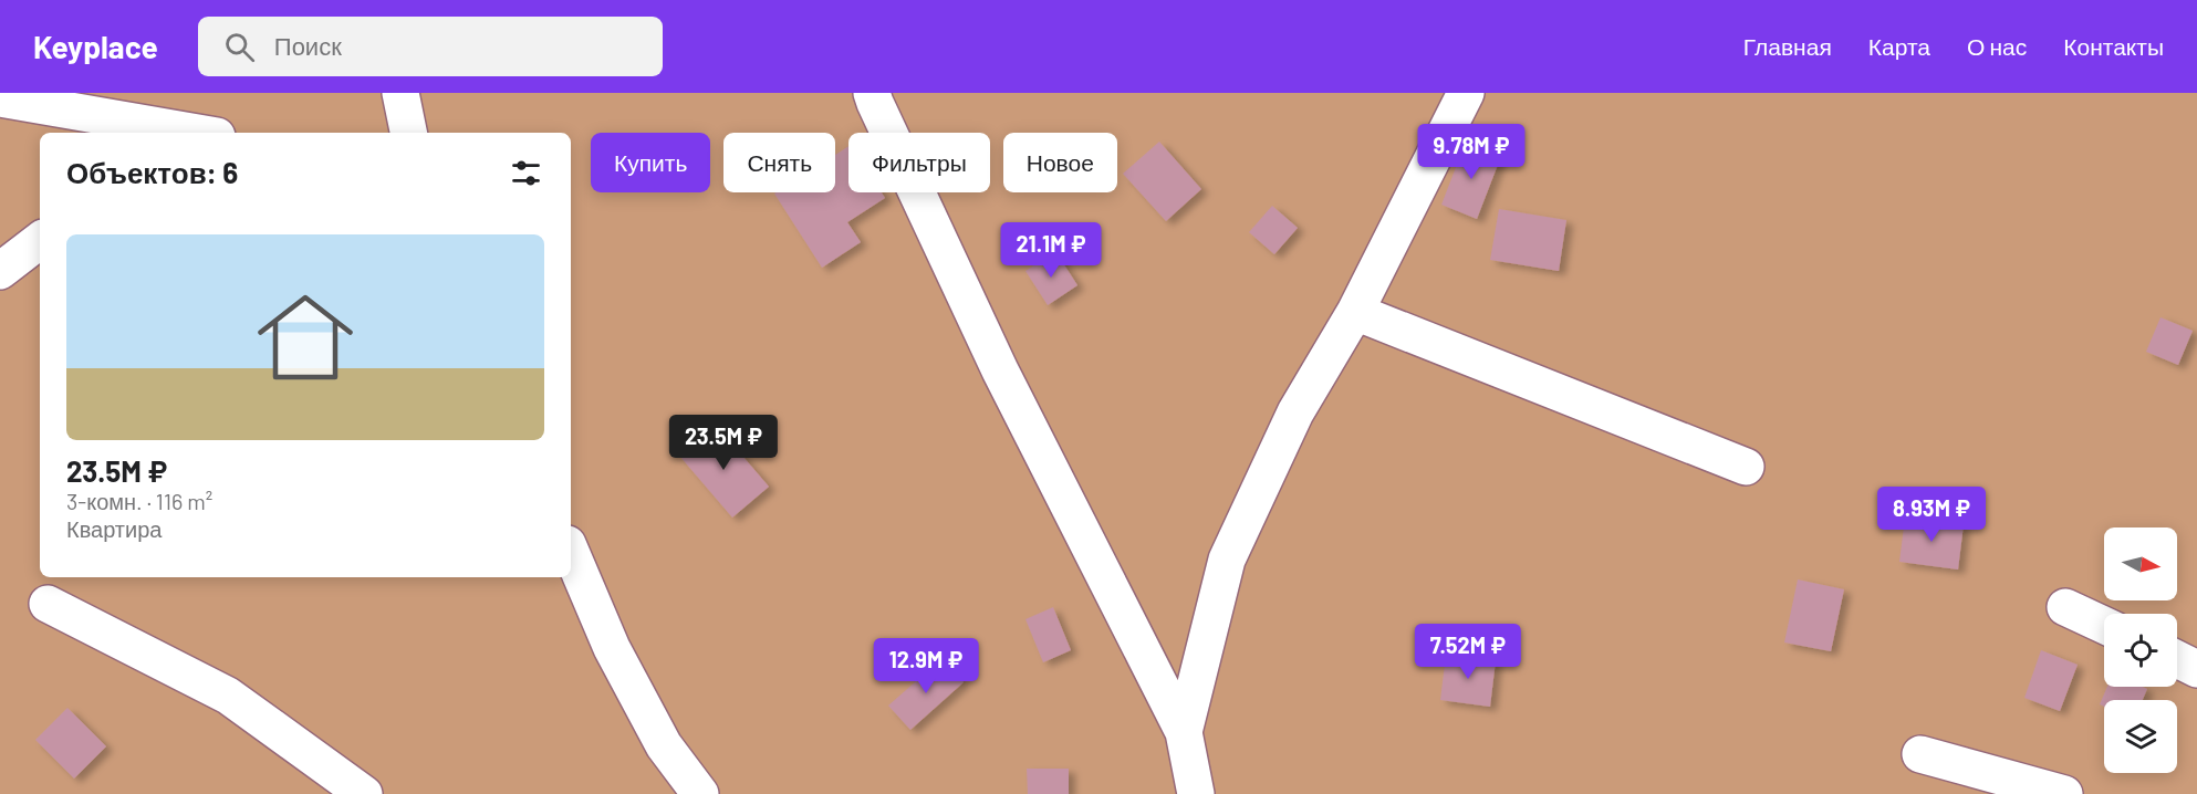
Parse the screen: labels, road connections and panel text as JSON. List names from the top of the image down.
{
  "north": "right",
  "page": {
    "header": "Keyplace",
    "search": "Поиск",
    "nav": [
      "Главная",
      "Карта",
      "О нас",
      "Контакты"
    ],
    "price": [
      "9.78M ₽",
      "21.1M ₽",
      "23.5M ₽",
      "8.93M ₽",
      "7.52M ₽",
      "12.9M ₽"
    ],
    "chip": [
      "Купить",
      "Снять",
      "Фильтры",
      "Новое"
    ],
    "heading": "Объектов: 6",
    "list": [
      {
        "name": "23.5M ₽",
        "note": "3-комн. · 116 m² · Квартира"
      }
    ]
  }
}
